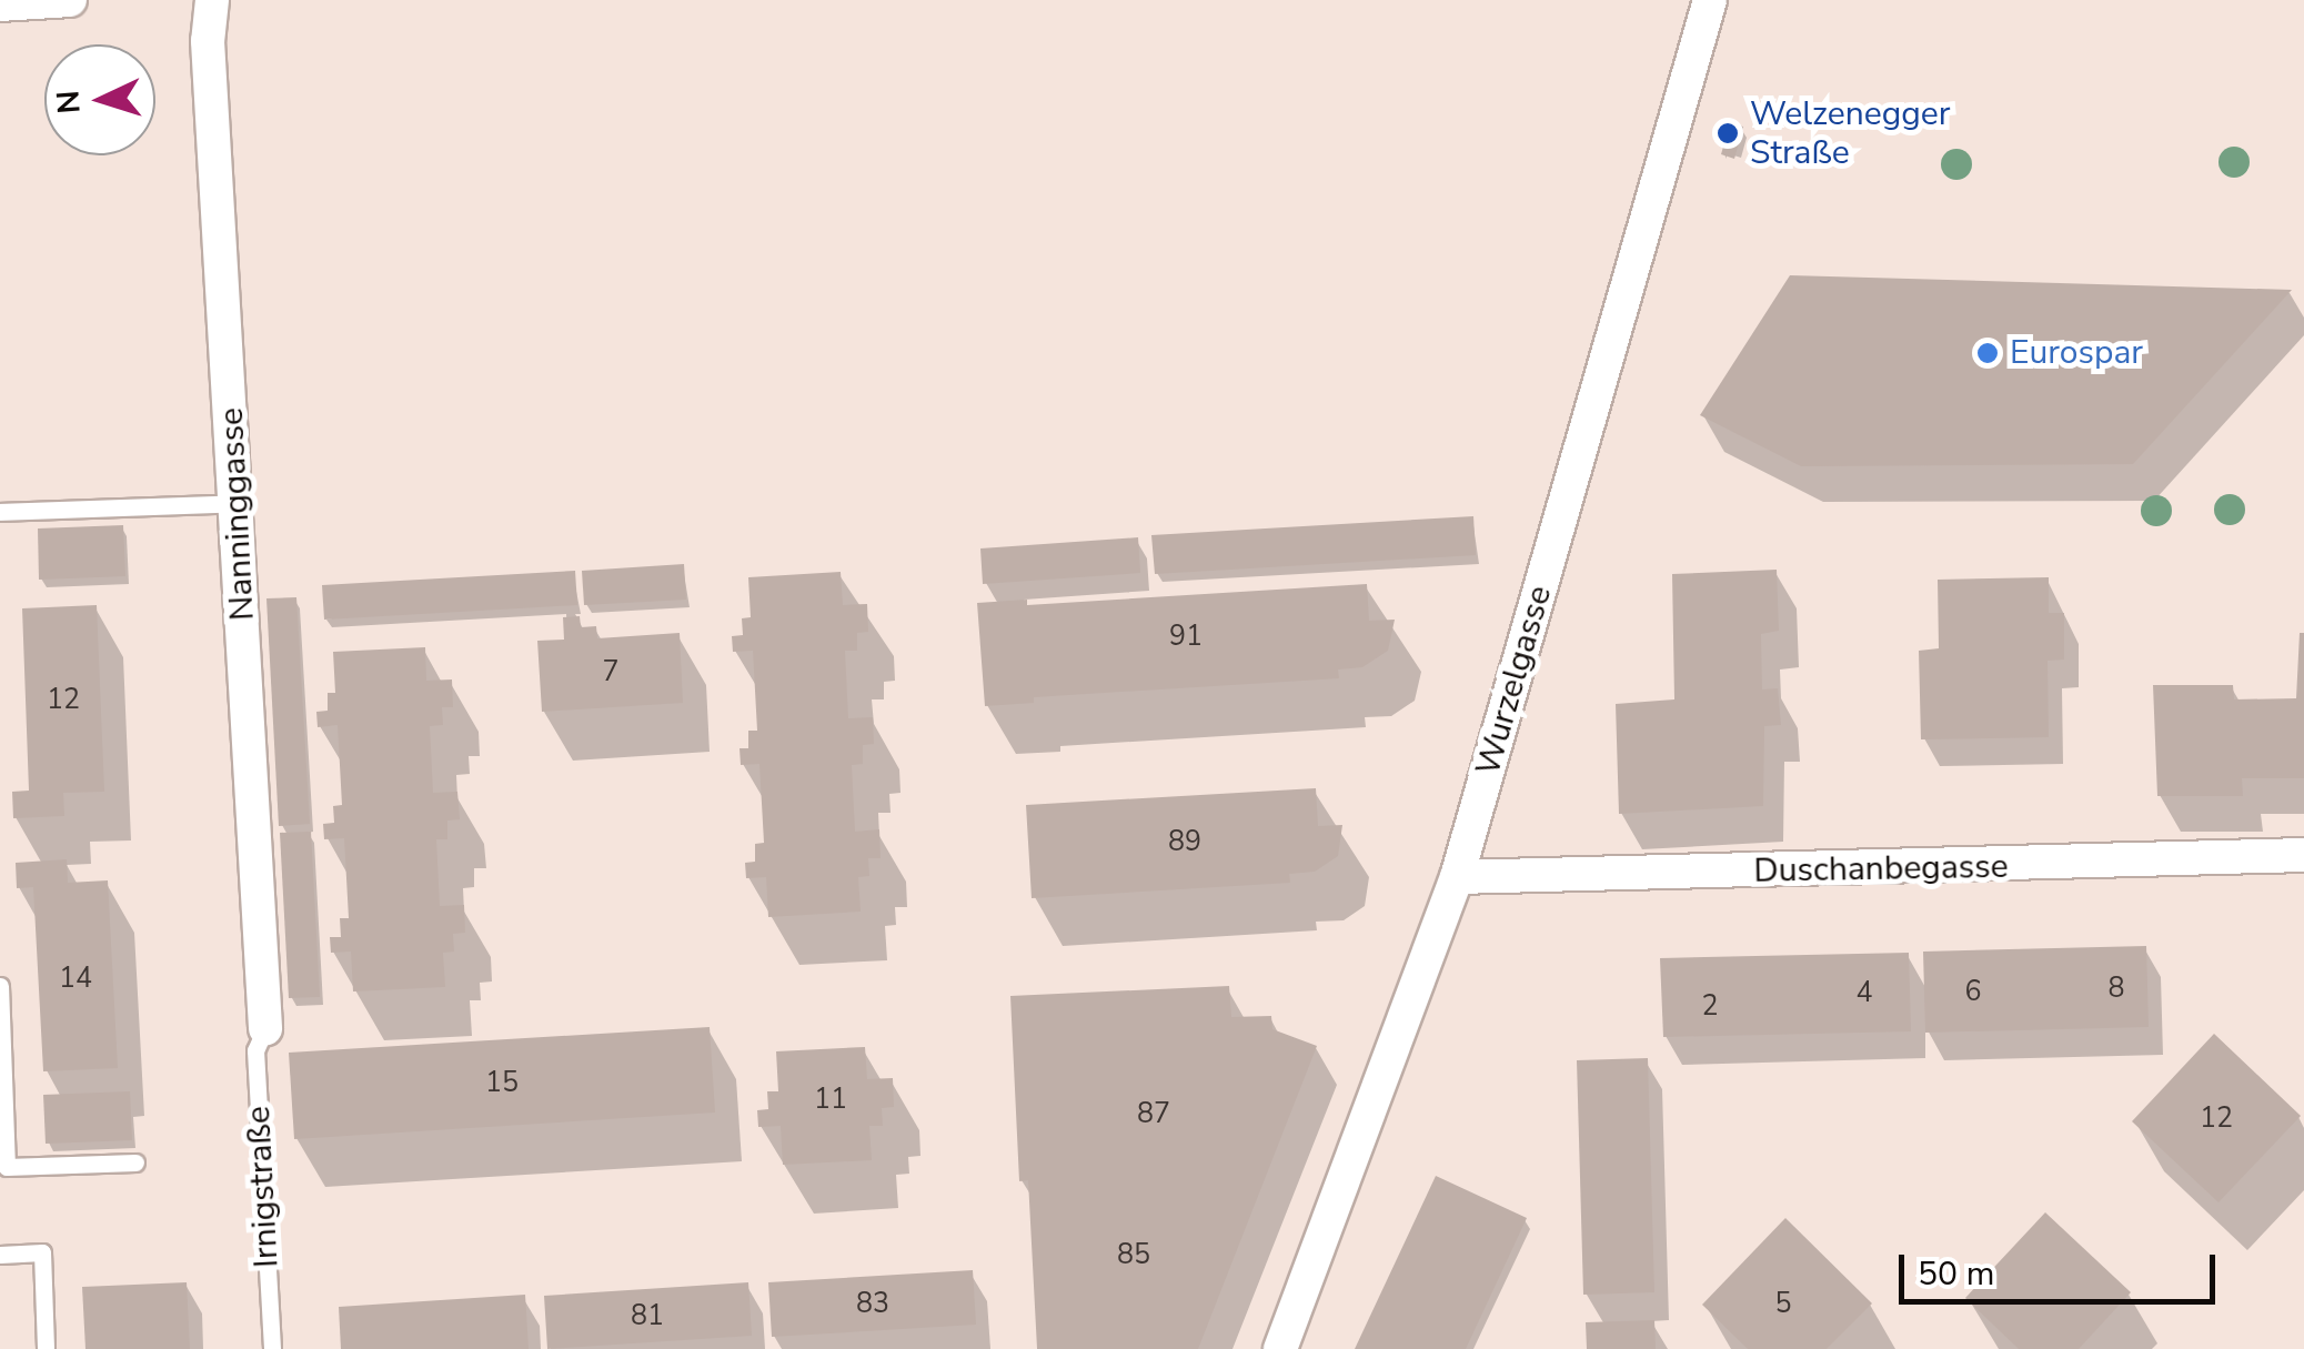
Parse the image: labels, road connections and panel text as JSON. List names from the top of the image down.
{
  "streets": {
    "street": ["Nanninggasse", "Wurzelgasse", "Duschanbegasse"],
    "lane": ["Irnigstraße"]
  },
  "crossings": [
    ["Nanninggasse", "Irnigstraße"],
    ["Wurzelgasse", "Duschanbegasse"]
  ],
  "places": ["Welzenegger Straße", "Eurospar"],
  "house_numbers": [
    "91",
    "7",
    "12",
    "89",
    "14",
    "8",
    "6",
    "4",
    "2",
    "15",
    "11",
    "87",
    "12",
    "85",
    "83",
    "5",
    "81"
  ],
  "scale_bar": "50 m",
  "north": "left"
}
